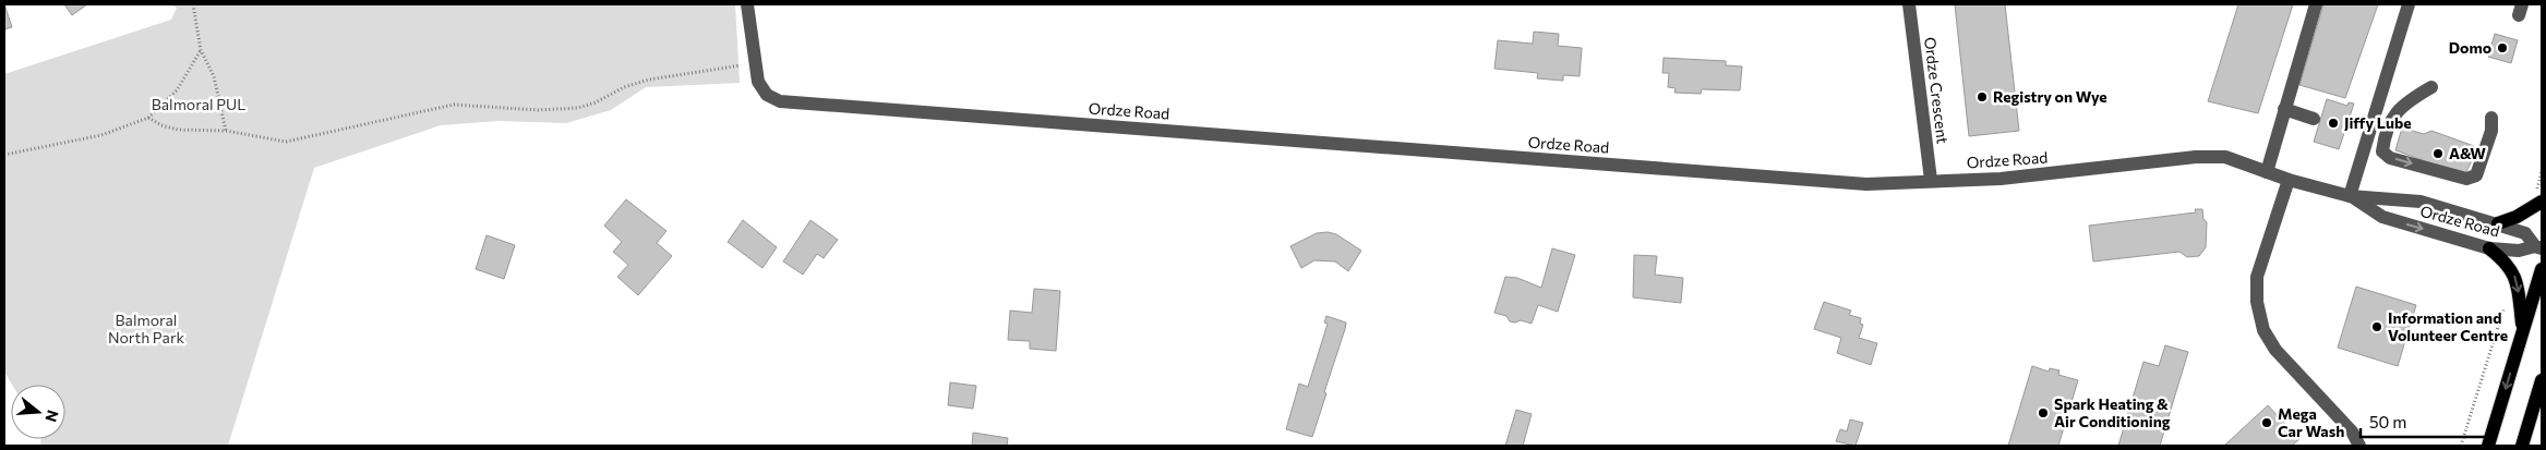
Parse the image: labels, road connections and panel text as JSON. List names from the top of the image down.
{
  "streets": {
    "street": ["Ordze Crescent", "Ordze Road"]
  },
  "crossings": [
    ["Ordze Crescent", "Ordze Road"]
  ],
  "parks": ["Balmoral PUL", "Balmoral North Park"],
  "places": [
    "Domo",
    "Registry on Wye",
    "Jiffy Lube",
    "A&W",
    "Information and Volunteer Centre",
    "Spark Heating & Air Conditioning",
    "Mega Car Wash"
  ],
  "scale_bar": "50 m",
  "north": "right"
}
